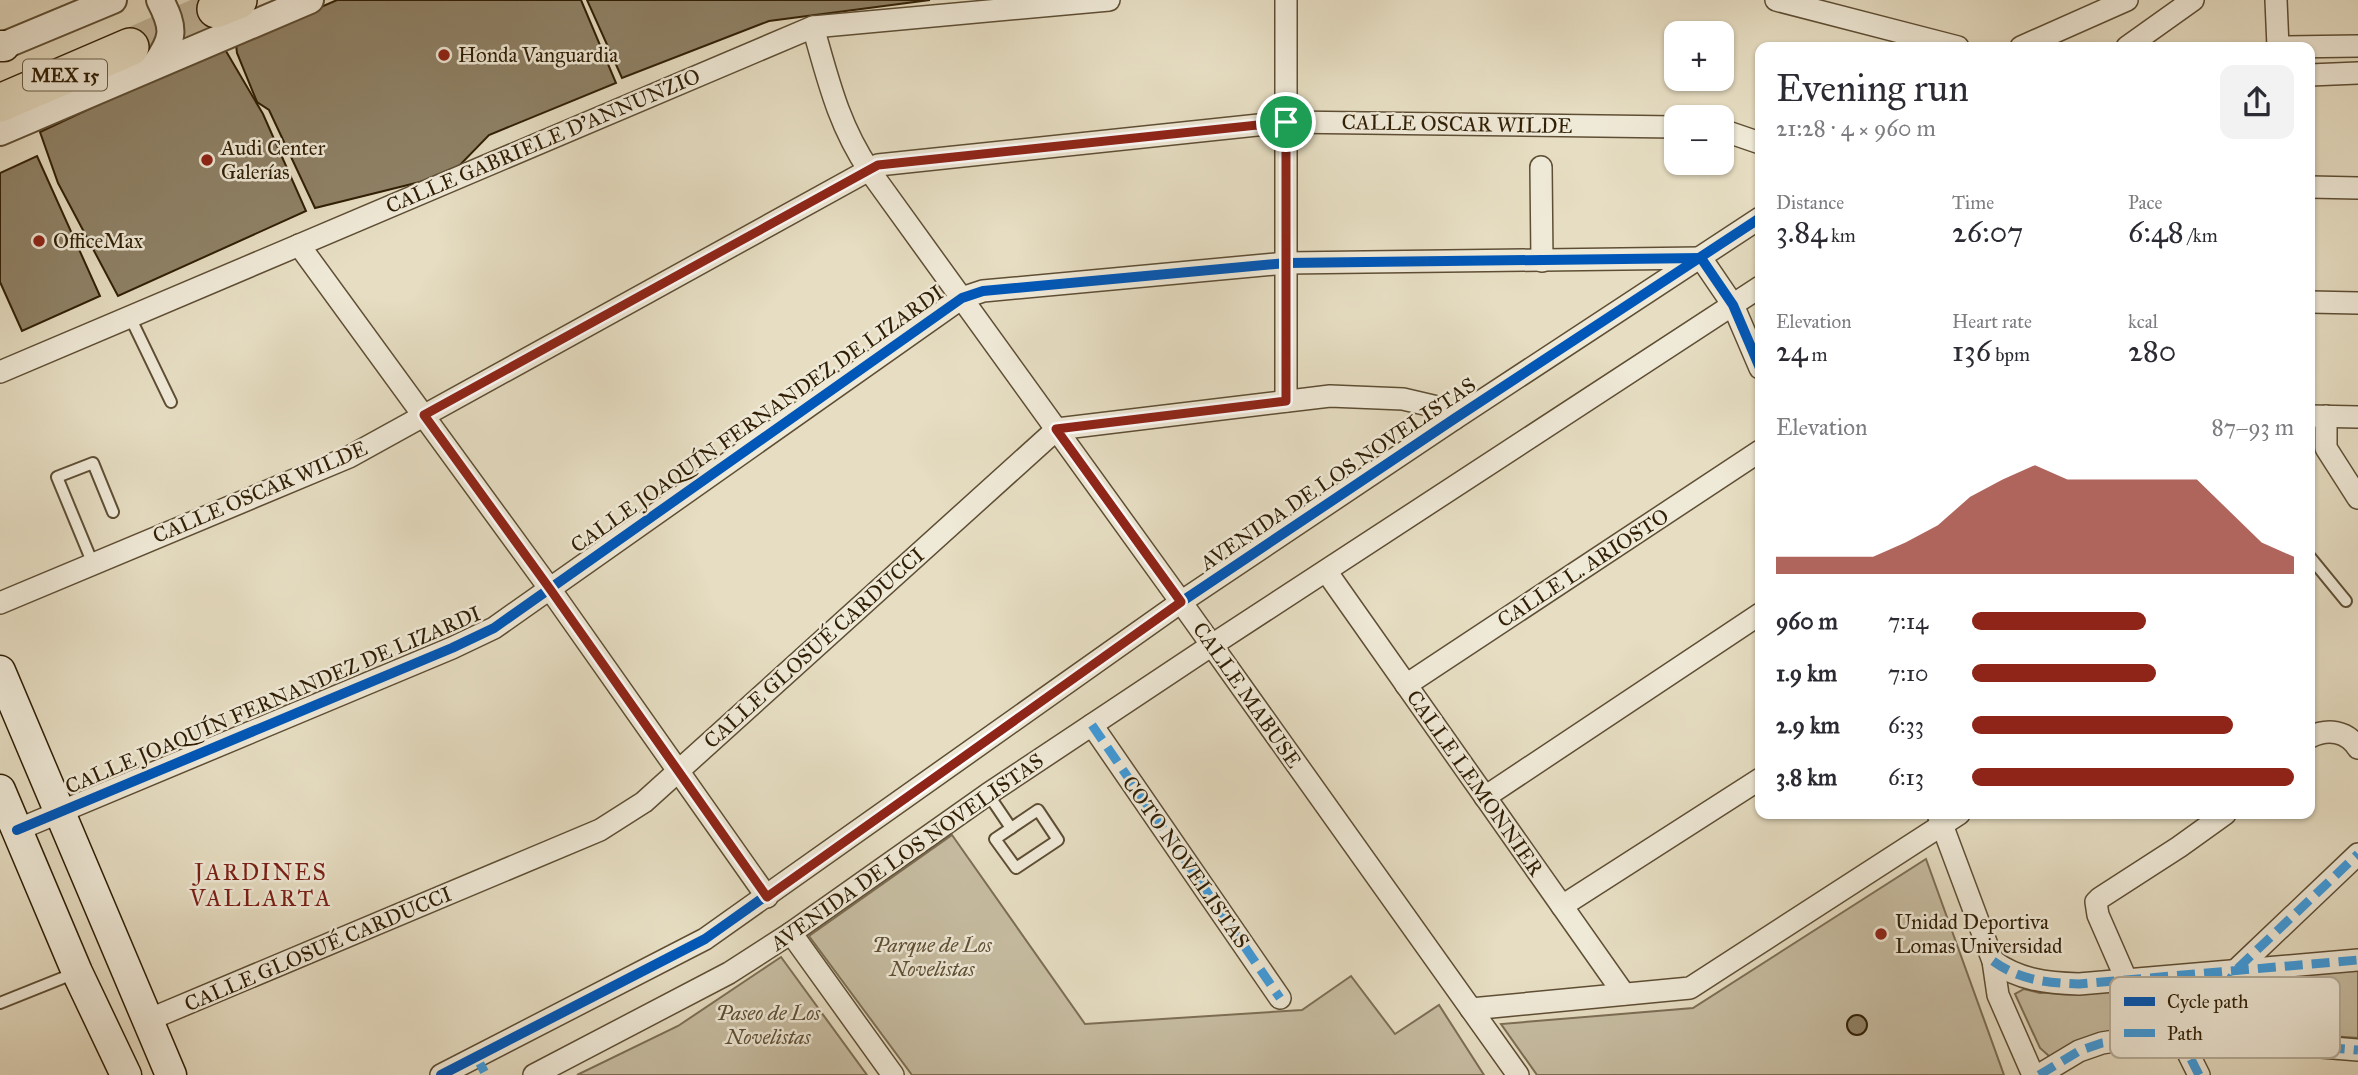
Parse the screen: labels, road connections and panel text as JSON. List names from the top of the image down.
{
  "streets": {
    "highway": ["MEX 15"],
    "street": [
      "CALLE OSCAR WILDE",
      "CALLE GABRIELE D'ANNUNZIO",
      "CALLE JOAQUÍN FERNANDEZ DE LIZARDI",
      "AVENIDA DE LOS NOVELISTAS",
      "CALLE L. ARIOSTO",
      "CALLE GLOSUÉ CARDUCCI",
      "CALLE MABUSE",
      "CALLE LEMONNIER",
      "COTO NOVELISTAS"
    ]
  },
  "crossings": [
    ["CALLE OSCAR WILDE", "CALLE MABUSE"],
    ["CALLE GABRIELE D'ANNUNZIO", "CALLE MABUSE"],
    ["CALLE JOAQUÍN FERNANDEZ DE LIZARDI", "AVENIDA DE LOS NOVELISTAS"],
    ["CALLE JOAQUÍN FERNANDEZ DE LIZARDI", "CALLE MABUSE"],
    ["AVENIDA DE LOS NOVELISTAS", "CALLE MABUSE"],
    ["AVENIDA DE LOS NOVELISTAS", "CALLE LEMONNIER"],
    ["AVENIDA DE LOS NOVELISTAS", "COTO NOVELISTAS"],
    ["CALLE L. ARIOSTO", "CALLE LEMONNIER"],
    ["CALLE GLOSUÉ CARDUCCI", "CALLE MABUSE"]
  ],
  "districts": ["JARDINES VALLARTA"],
  "parks": ["Parque de Los Novelistas", "Paseo de Los Novelistas"],
  "places": [
    "Honda Vanguardia",
    "Audi Center Galerías",
    "OfficeMax",
    "Unidad Deportiva Lomas Universidad"
  ],
  "legend": ["Cycle path", "Path"],
  "page": {
    "map_buttons": ["+", "−"],
    "heading": ["Evening run", "21:28 · 4 × 960 m"],
    "stats": [
      ["Distance", "3.84 km"],
      ["Time", "26:07"],
      ["Pace", "6:48 /km"],
      ["Elevation", "24 m"],
      ["Heart rate", "136 bpm"],
      ["kcal", "280"]
    ],
    "chart": ["Elevation", "87–93 m"],
    "list": [
      {
        "name": "960 m",
        "note": "7:14"
      },
      {
        "name": "1.9 km",
        "note": "7:10"
      },
      {
        "name": "2.9 km",
        "note": "6:33"
      },
      {
        "name": "3.8 km",
        "note": "6:13"
      }
    ]
  }
}
